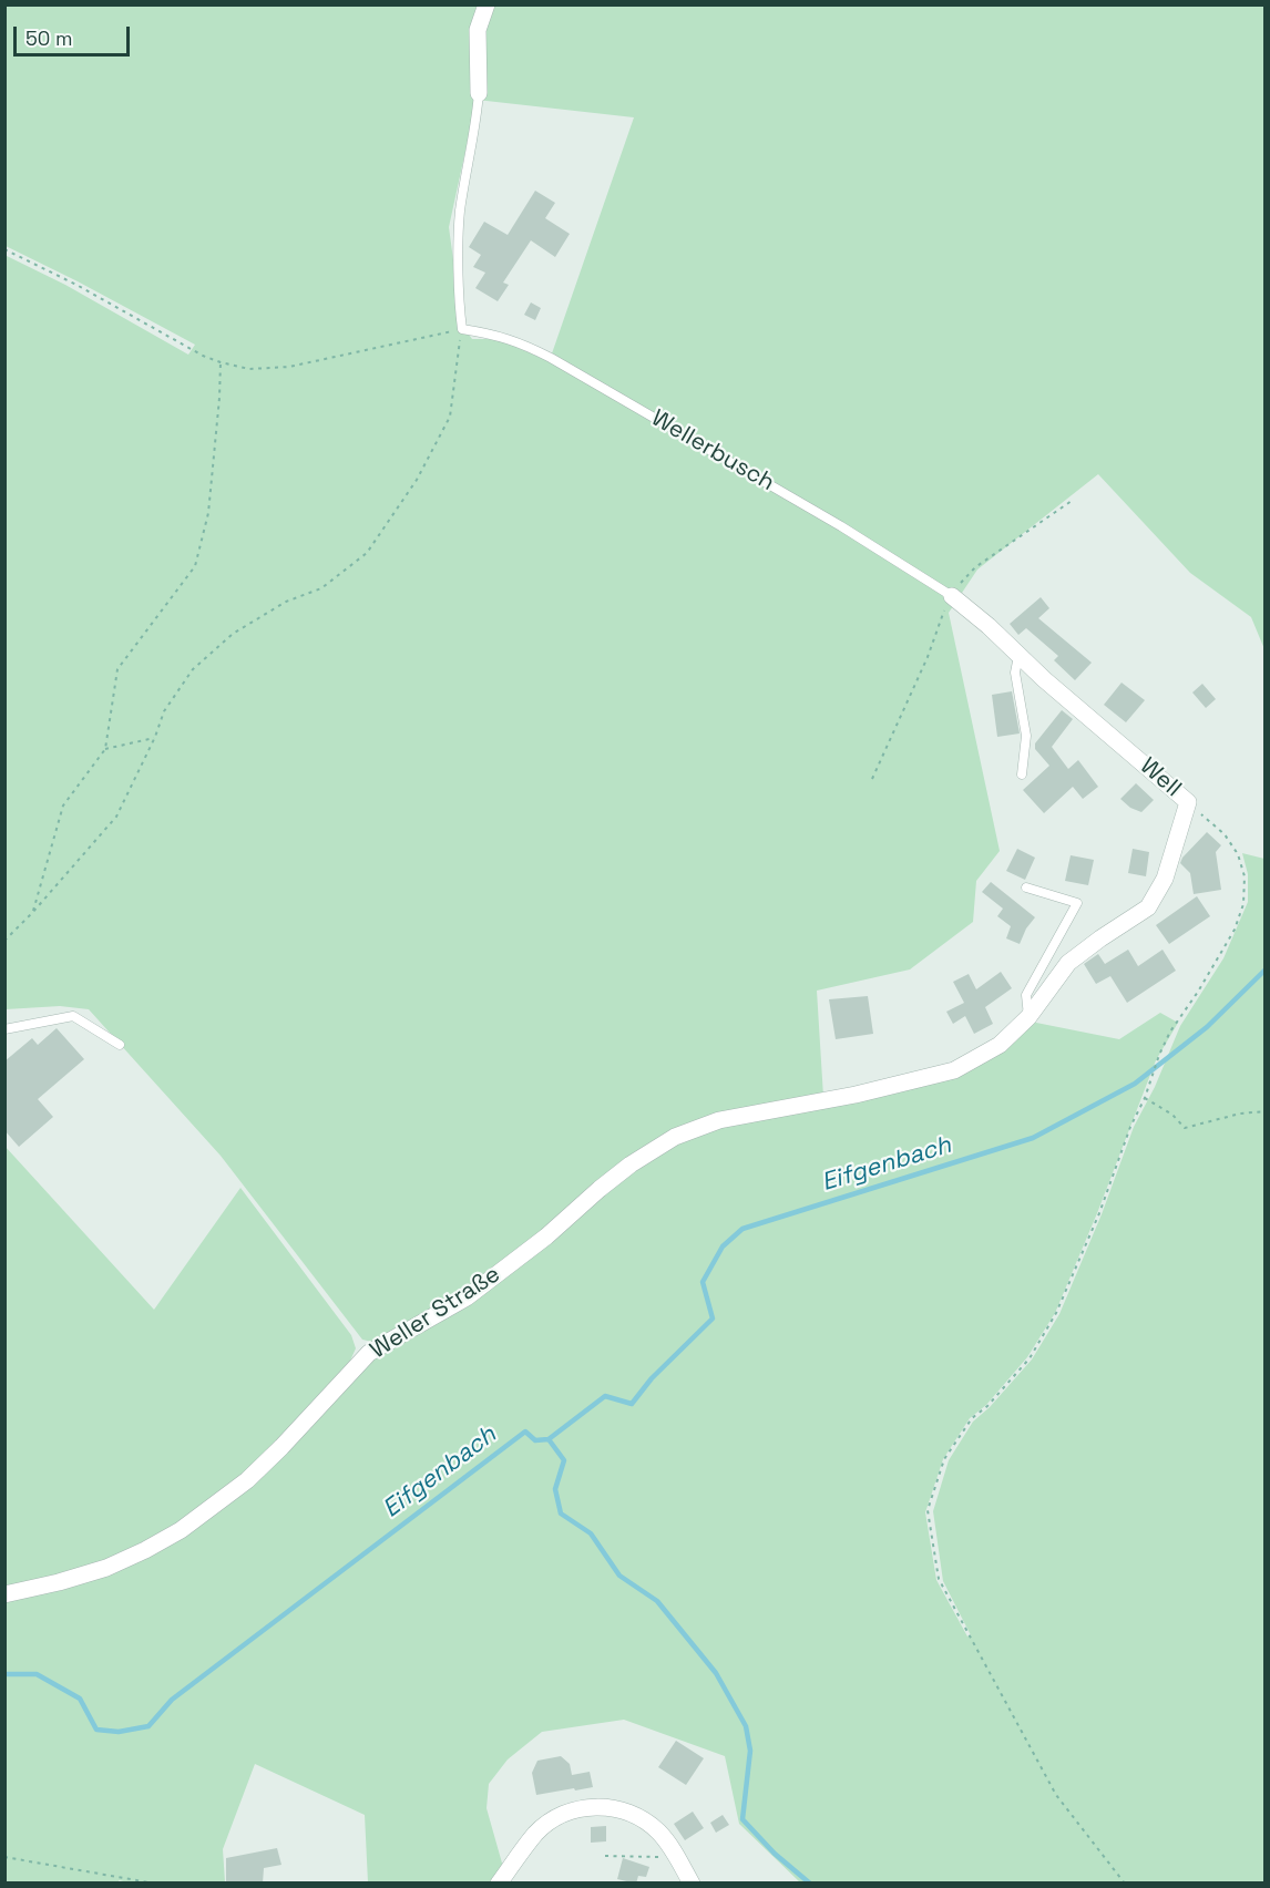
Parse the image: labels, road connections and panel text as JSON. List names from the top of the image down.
{
  "streets": {
    "street": ["Well", "Weller Straße"],
    "lane": ["Wellerbusch"]
  },
  "crossings": [
    ["Wellerbusch", "Well"],
    ["Well", "Weller Straße"]
  ],
  "water": ["Eifgenbach"],
  "scale_bar": "50 m"
}
